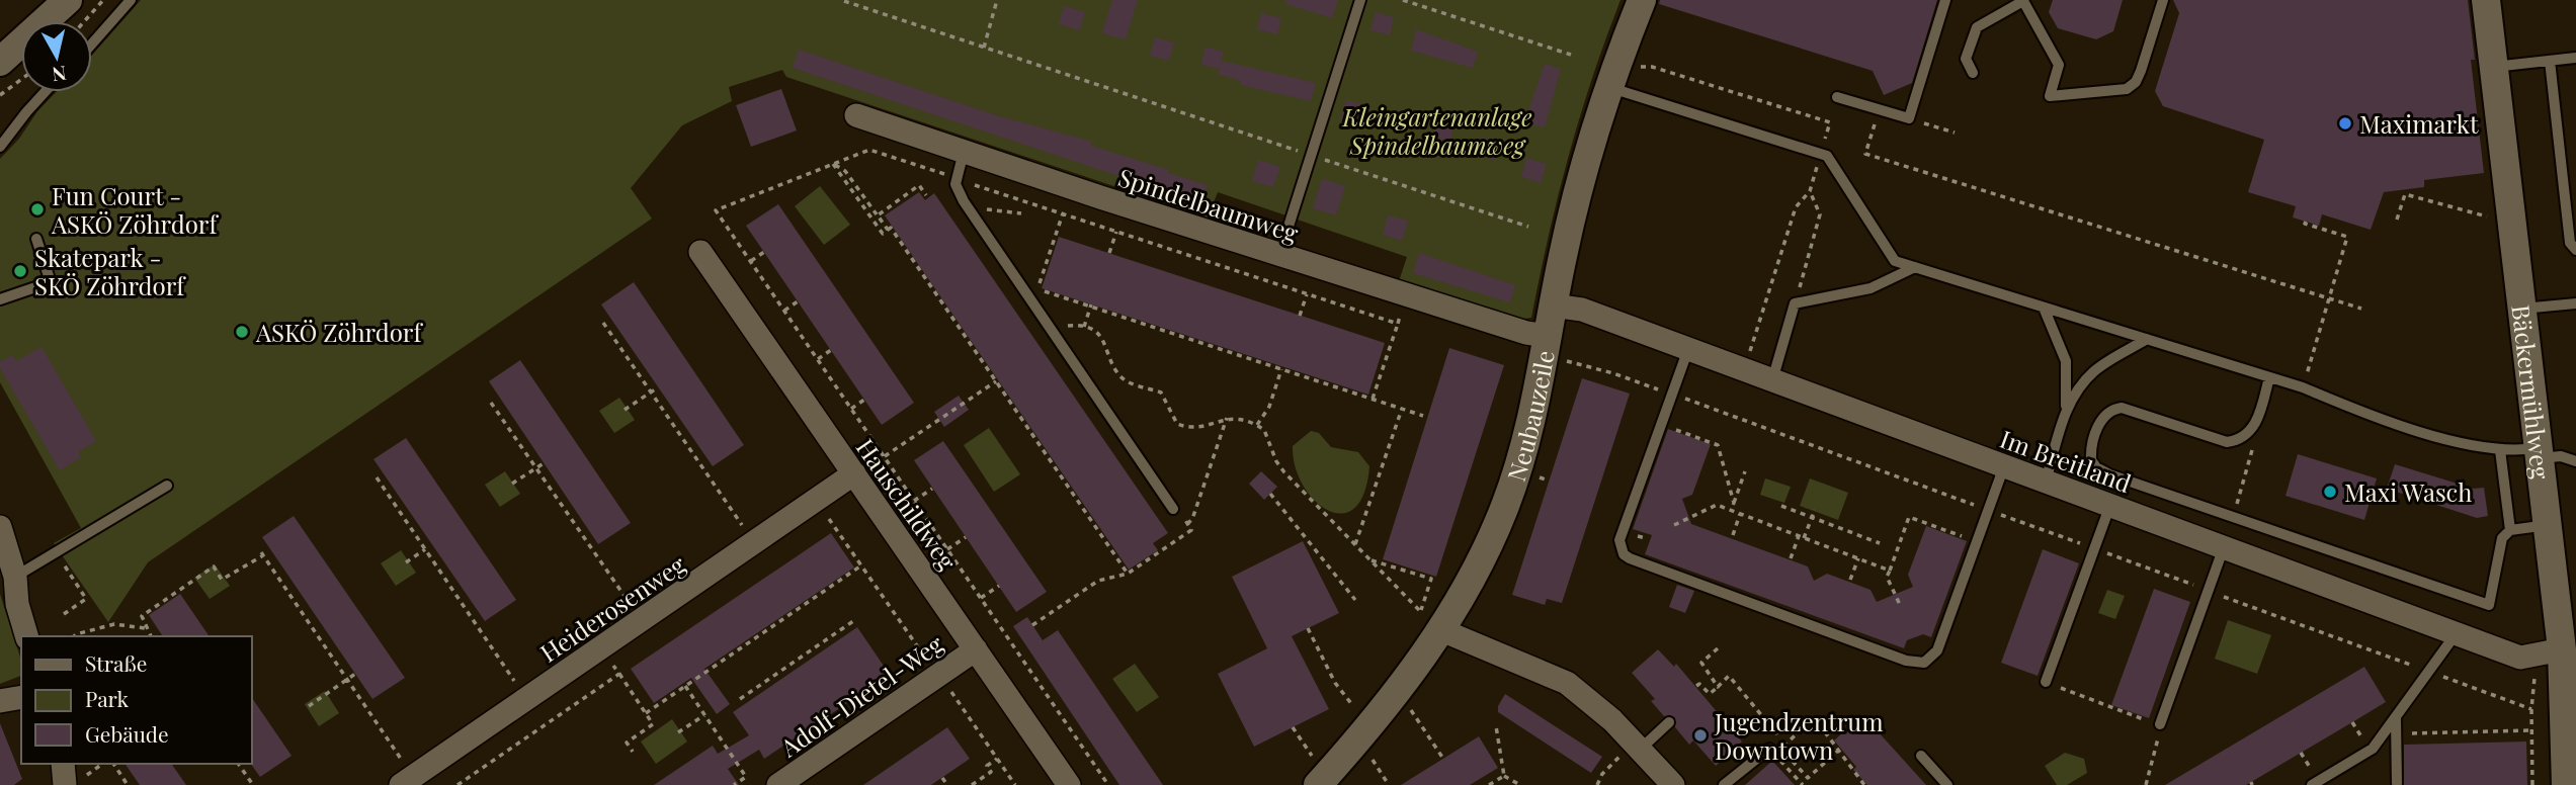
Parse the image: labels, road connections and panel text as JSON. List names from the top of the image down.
{
  "streets": {
    "street": [
      "Spindelbaumweg",
      "Bäckermühlweg",
      "Neubauzeile",
      "Im Breitland",
      "Hauschildweg",
      "Heiderosenweg",
      "Adolf-Dietel-Weg"
    ]
  },
  "crossings": [
    ["Spindelbaumweg", "Neubauzeile"],
    ["Bäckermühlweg", "Im Breitland"],
    ["Neubauzeile", "Im Breitland"],
    ["Hauschildweg", "Heiderosenweg"],
    ["Hauschildweg", "Adolf-Dietel-Weg"]
  ],
  "parks": ["Kleingartenanlage Spindelbaumweg"],
  "places": [
    "Maximarkt",
    "Fun Court - ASKÖ Zöhrdorf",
    "Skatepark - SKÖ Zöhrdorf",
    "ASKÖ Zöhrdorf",
    "Maxi Wasch",
    "Jugendzentrum Downtown"
  ],
  "legend": ["Straße", "Park", "Gebäude"],
  "north": "bottom"
}
